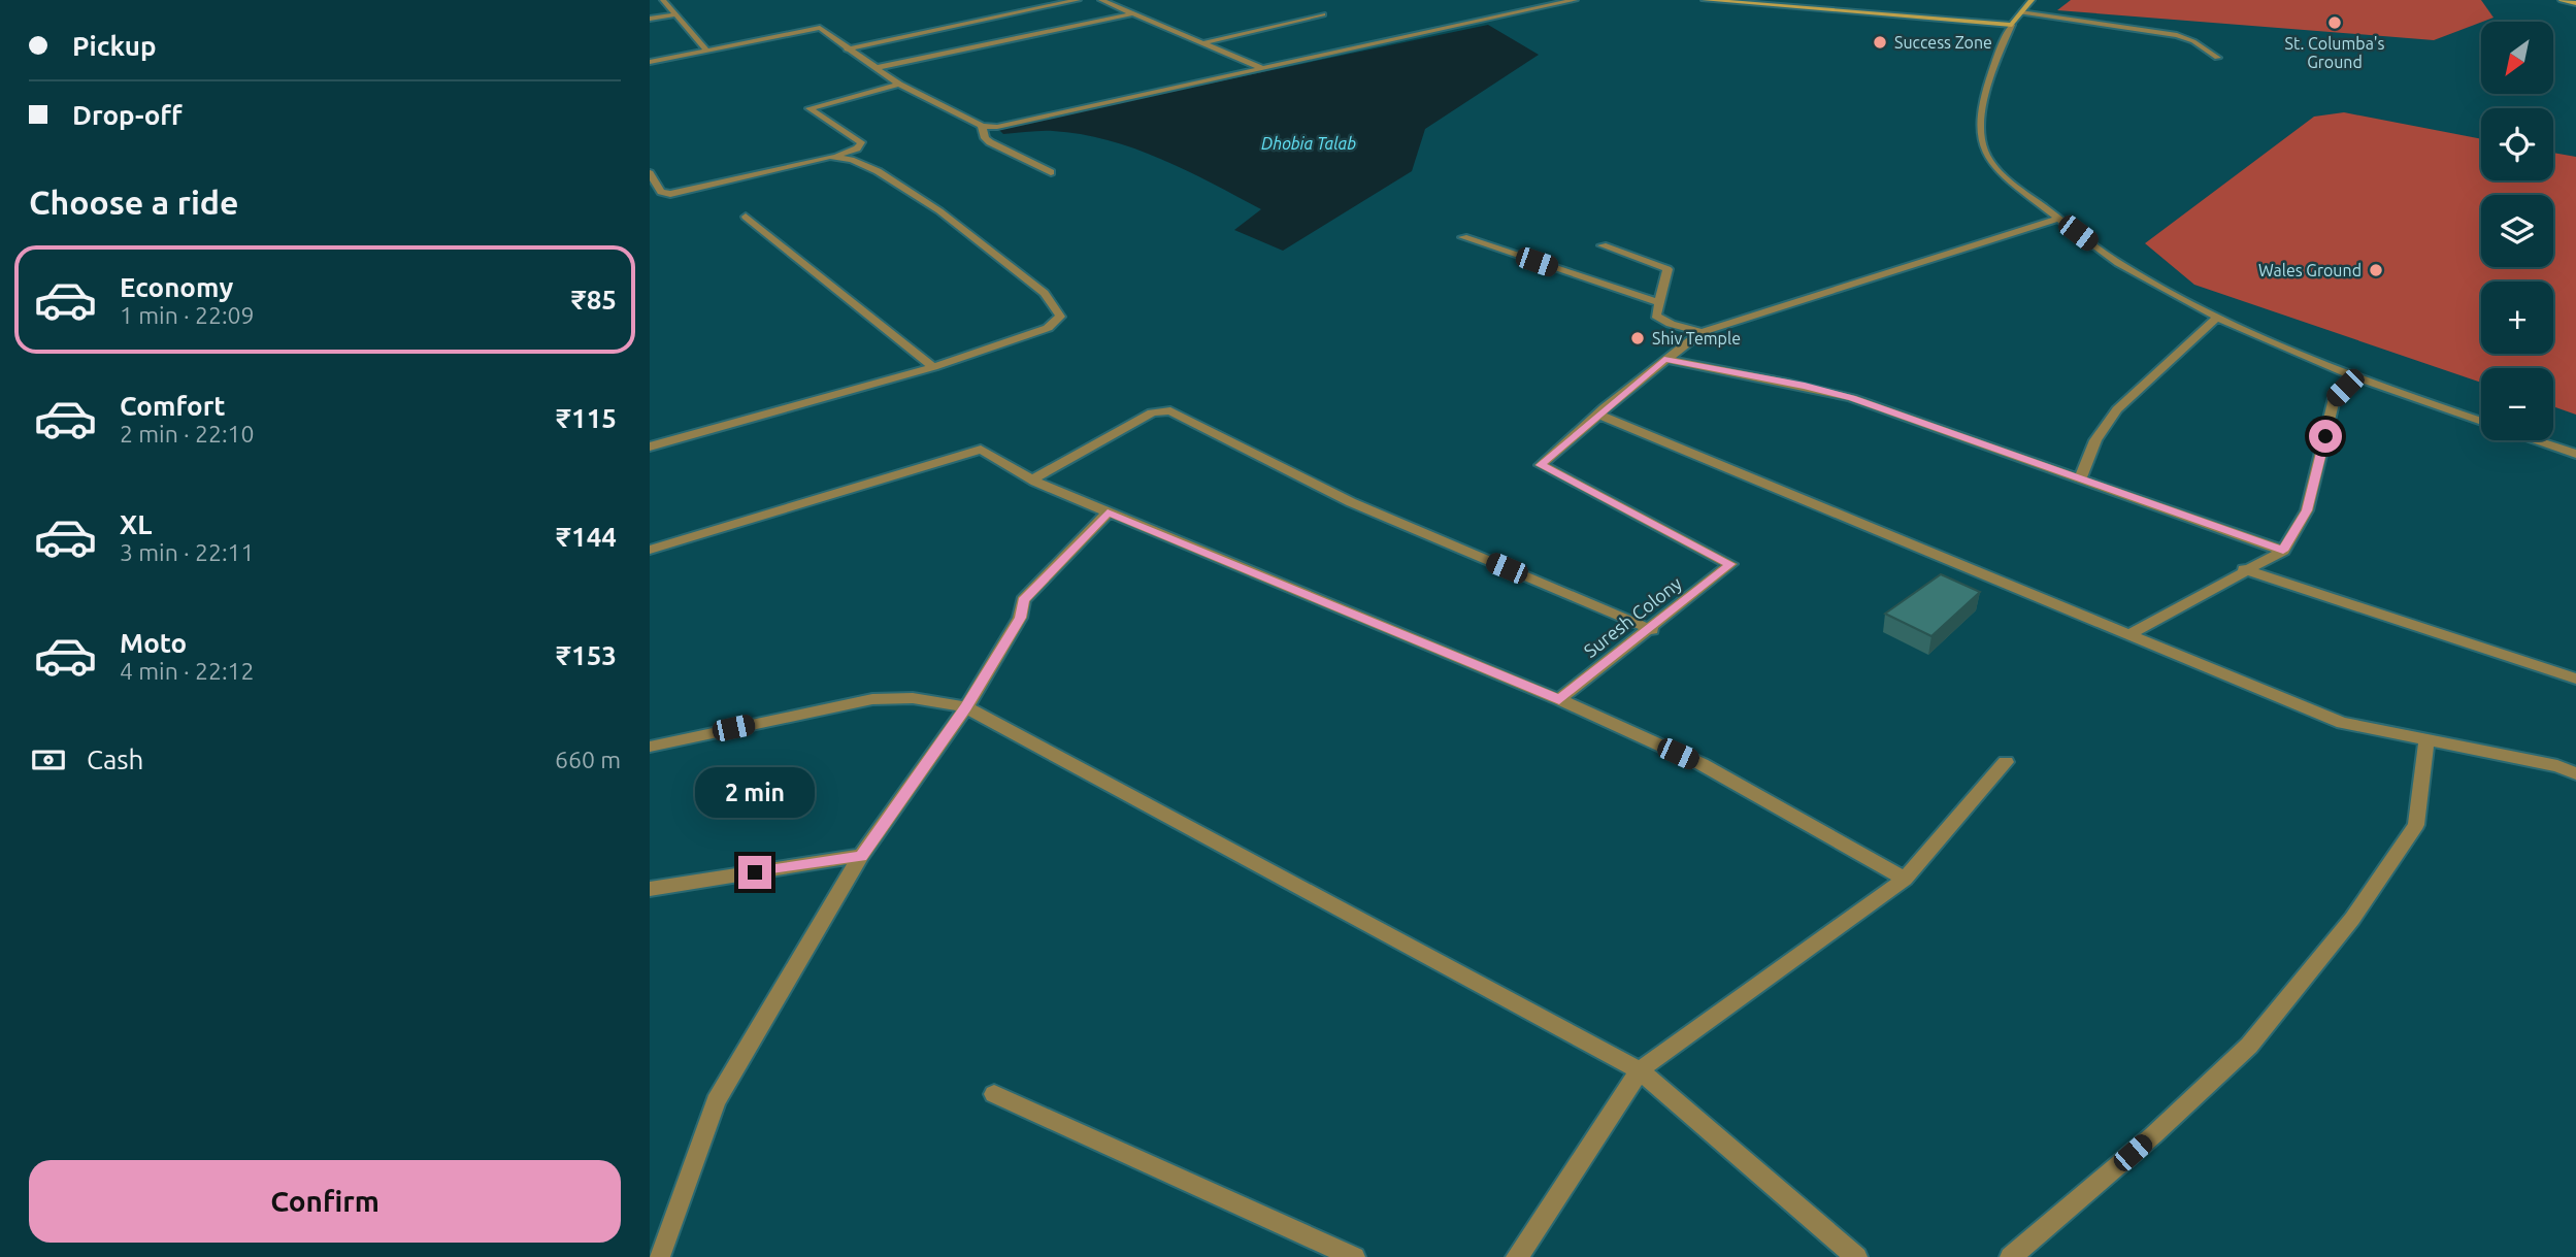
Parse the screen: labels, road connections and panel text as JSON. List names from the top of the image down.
{
  "streets": {
    "street": ["Suresh Colony"]
  },
  "water": ["Dhobia Talab"],
  "places": [
    "St. Columba's Ground",
    "Success Zone",
    "Wales Ground",
    "Shiv Temple"
  ],
  "north": "bottom left",
  "page": {
    "banner": ["Pickup", "Drop-off"],
    "map_buttons": ["+", "−"],
    "heading": "Choose a ride",
    "list": [
      {
        "name": "Economy",
        "note": "1 min · 22:09",
        "value": "₹85"
      },
      {
        "name": "Comfort",
        "note": "2 min · 22:10",
        "value": "₹115"
      },
      {
        "name": "XL",
        "note": "3 min · 22:11",
        "value": "₹144"
      },
      {
        "name": "Moto",
        "note": "4 min · 22:12",
        "value": "₹153"
      }
    ],
    "pay": ["Cash", "660 m"],
    "bubble": "2 min",
    "buttons": "Confirm"
  }
}
